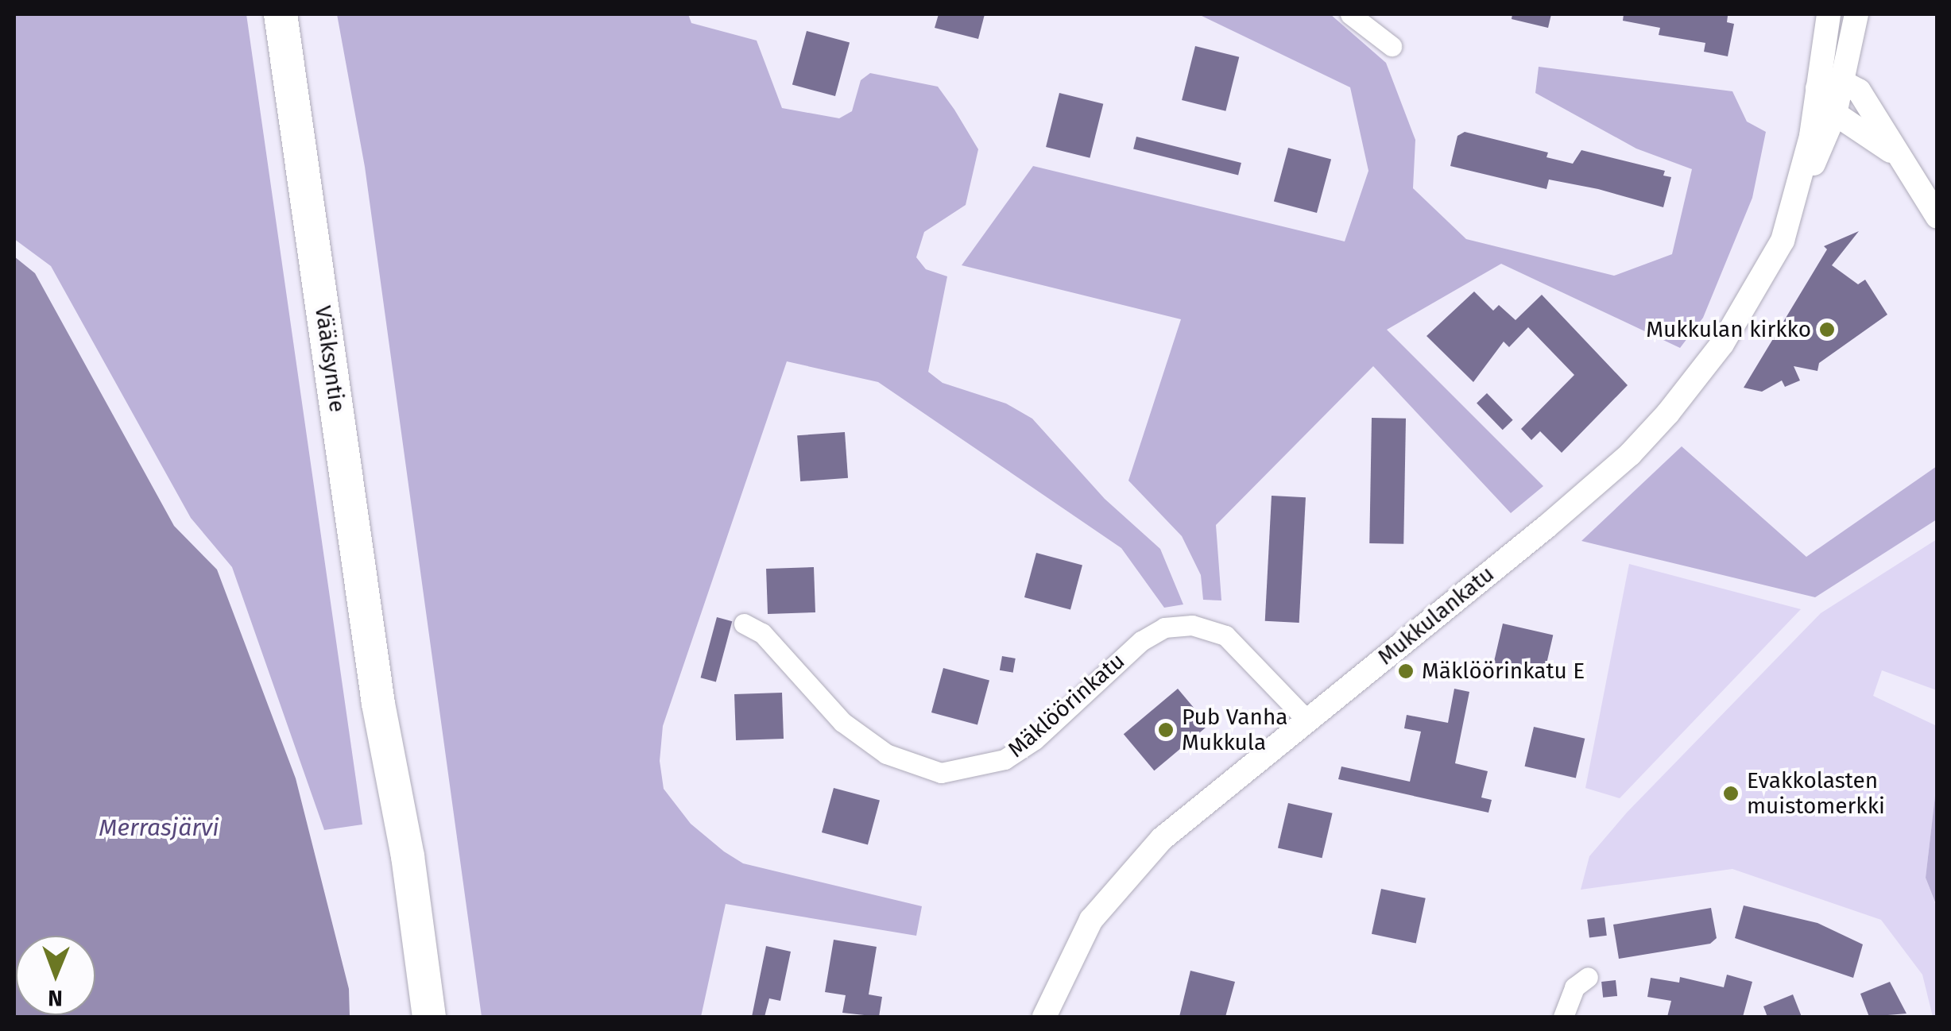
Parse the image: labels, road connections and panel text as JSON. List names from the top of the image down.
{
  "streets": {
    "highway": ["Vääksyntie"],
    "street": ["Mukkulankatu", "Mäklöörinkatu"]
  },
  "crossings": [
    ["Mukkulankatu", "Mäklöörinkatu"]
  ],
  "water": ["Merrasjärvi"],
  "places": [
    "Mukkulan kirkko",
    "Mäklöörinkatu E",
    "Pub Vanha Mukkula",
    "Evakkolasten muistomerkki"
  ],
  "north": "bottom"
}
